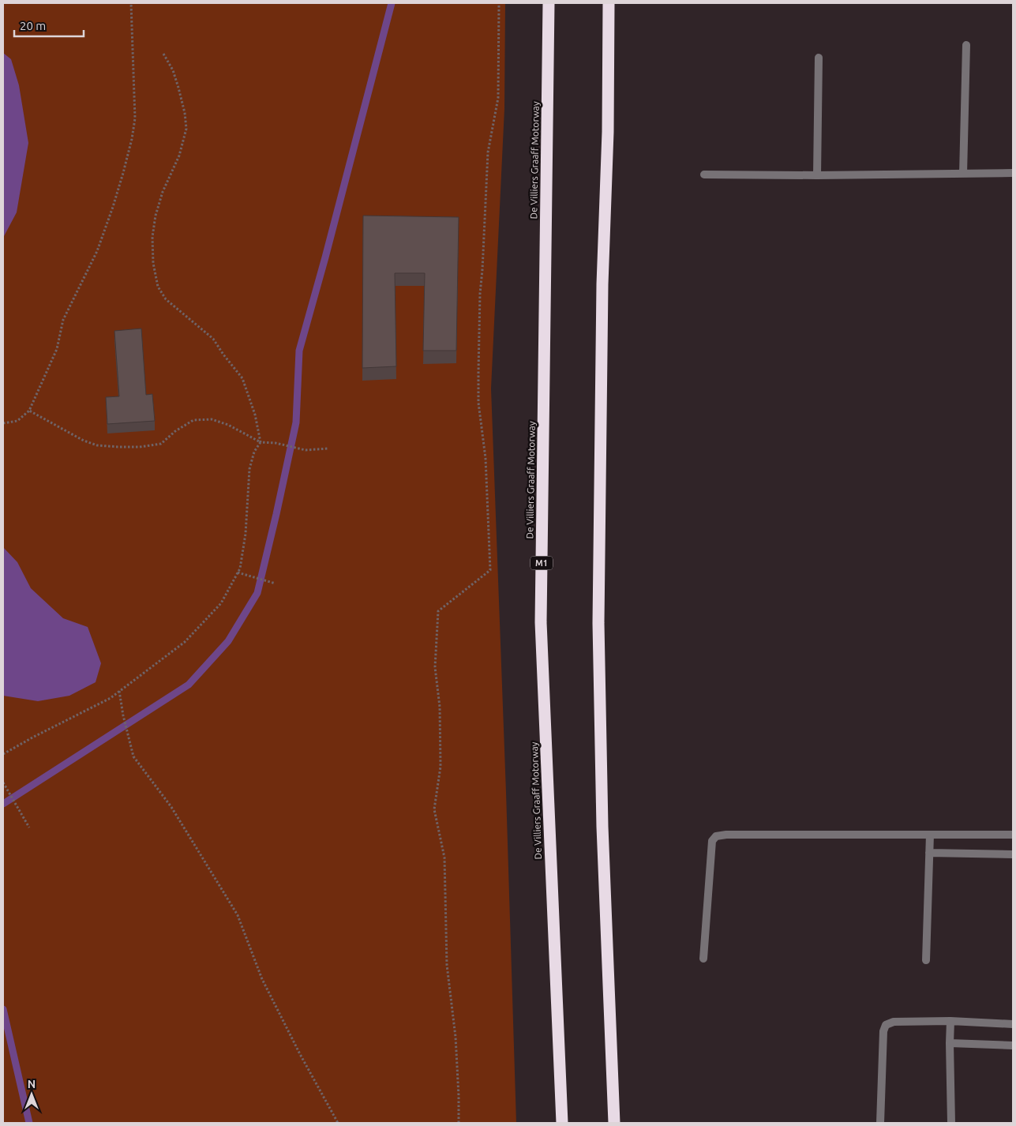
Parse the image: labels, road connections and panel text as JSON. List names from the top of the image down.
{
  "streets": {
    "highway": ["De Villiers Graaff Motorway", "M1"]
  },
  "scale_bar": "20 m",
  "north": "top"
}
